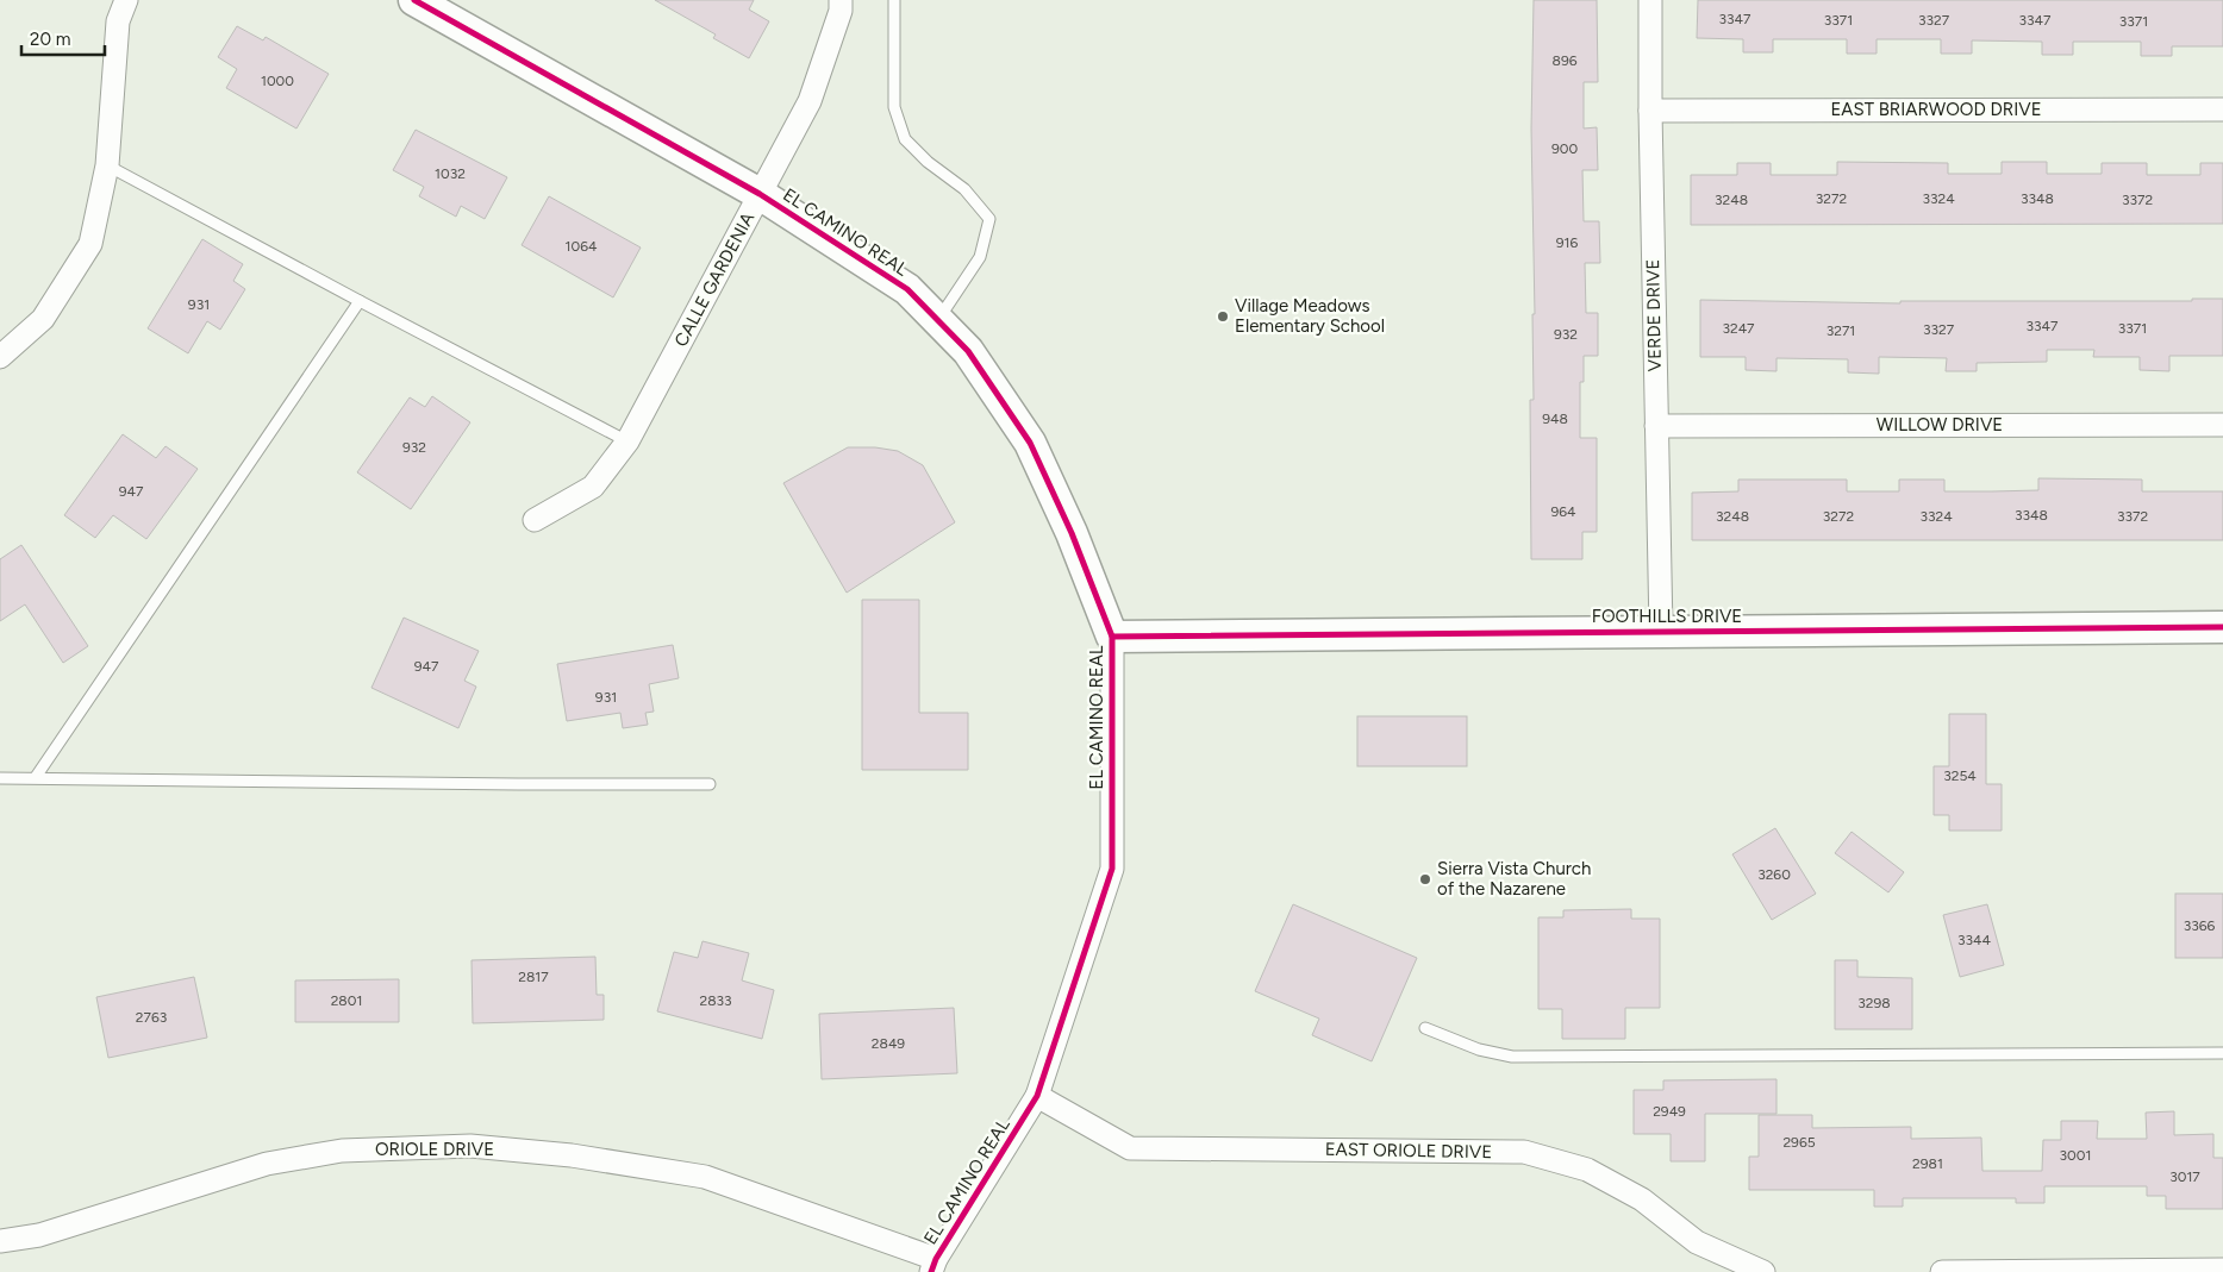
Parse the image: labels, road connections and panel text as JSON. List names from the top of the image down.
{
  "streets": {
    "street": [
      "EAST BRIARWOOD DRIVE",
      "EL CAMINO REAL",
      "CALLE GARDENIA",
      "VERDE DRIVE",
      "WILLOW DRIVE",
      "FOOTHILLS DRIVE",
      "ORIOLE DRIVE",
      "EAST ORIOLE DRIVE"
    ]
  },
  "crossings": [
    ["EAST BRIARWOOD DRIVE", "VERDE DRIVE"],
    ["EL CAMINO REAL", "CALLE GARDENIA"],
    ["EL CAMINO REAL", "FOOTHILLS DRIVE"],
    ["EL CAMINO REAL", "ORIOLE DRIVE"],
    ["EL CAMINO REAL", "EAST ORIOLE DRIVE"],
    ["VERDE DRIVE", "WILLOW DRIVE"],
    ["VERDE DRIVE", "FOOTHILLS DRIVE"]
  ],
  "places": ["Village Meadows Elementary School", "Sierra Vista Church of the Nazarene"],
  "house_numbers": [
    "3347",
    "3371",
    "3327",
    "3347",
    "3371",
    "896",
    "1000",
    "900",
    "1032",
    "3272",
    "3324",
    "3348",
    "3248",
    "3372",
    "916",
    "1064",
    "931",
    "3347",
    "3247",
    "3371",
    "3327",
    "3271",
    "932",
    "948",
    "932",
    "947",
    "964",
    "3348",
    "3248",
    "3272",
    "3324",
    "3372",
    "947",
    "931",
    "3254",
    "3260",
    "3366",
    "3344",
    "2817",
    "2801",
    "2833",
    "3298",
    "2763",
    "2849",
    "2949",
    "2965",
    "3001",
    "2981",
    "3017"
  ],
  "scale_bar": "20 m"
}
